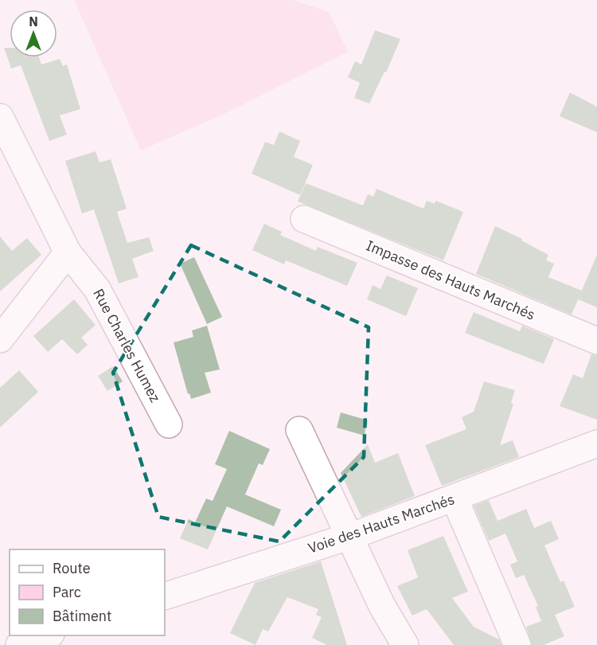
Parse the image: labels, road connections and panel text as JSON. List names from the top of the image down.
{
  "streets": {
    "street": ["Impasse des Hauts Marchés", "Rue Charles Humez", "Voie des Hauts Marchés"]
  },
  "legend": ["Route", "Parc", "Bâtiment"],
  "north": "top"
}
